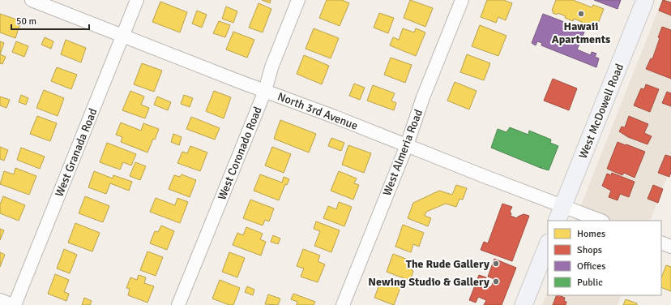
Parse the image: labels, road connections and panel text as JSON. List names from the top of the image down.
{
  "streets": {
    "main road": ["West McDowell Road"],
    "street": [
      "North 3rd Avenue",
      "West Granada Road",
      "West Almeria Road",
      "West Coronado Road"
    ]
  },
  "crossings": [
    ["North 3rd Avenue", "West McDowell Road"],
    ["North 3rd Avenue", "West Granada Road"],
    ["North 3rd Avenue", "West Almeria Road"],
    ["North 3rd Avenue", "West Coronado Road"]
  ],
  "places": ["Hawaii Apartments", "The Rude Gallery", "Newing Studio & Gallery"],
  "legend": [
    "Homes",
    "Shops",
    "Offices",
    "Public"
  ],
  "scale_bar": "50 m"
}
